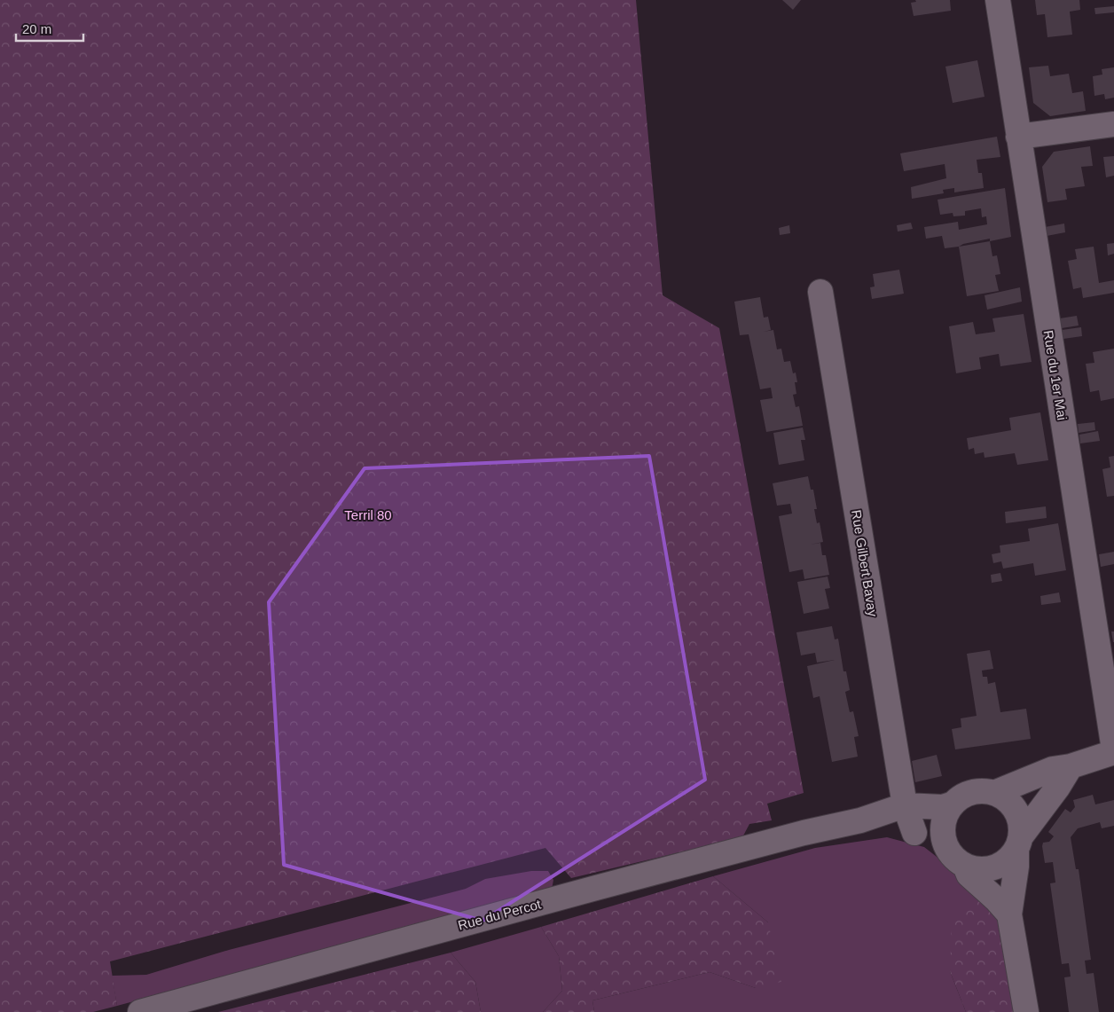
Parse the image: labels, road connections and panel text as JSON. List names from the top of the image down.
{
  "streets": {
    "street": ["Rue du 1er Mai", "Rue Gilbert Bavay", "Rue du Percot"]
  },
  "crossings": [
    ["Rue Gilbert Bavay", "Rue du Percot"]
  ],
  "parks": ["Terril 80"],
  "scale_bar": "20 m"
}
